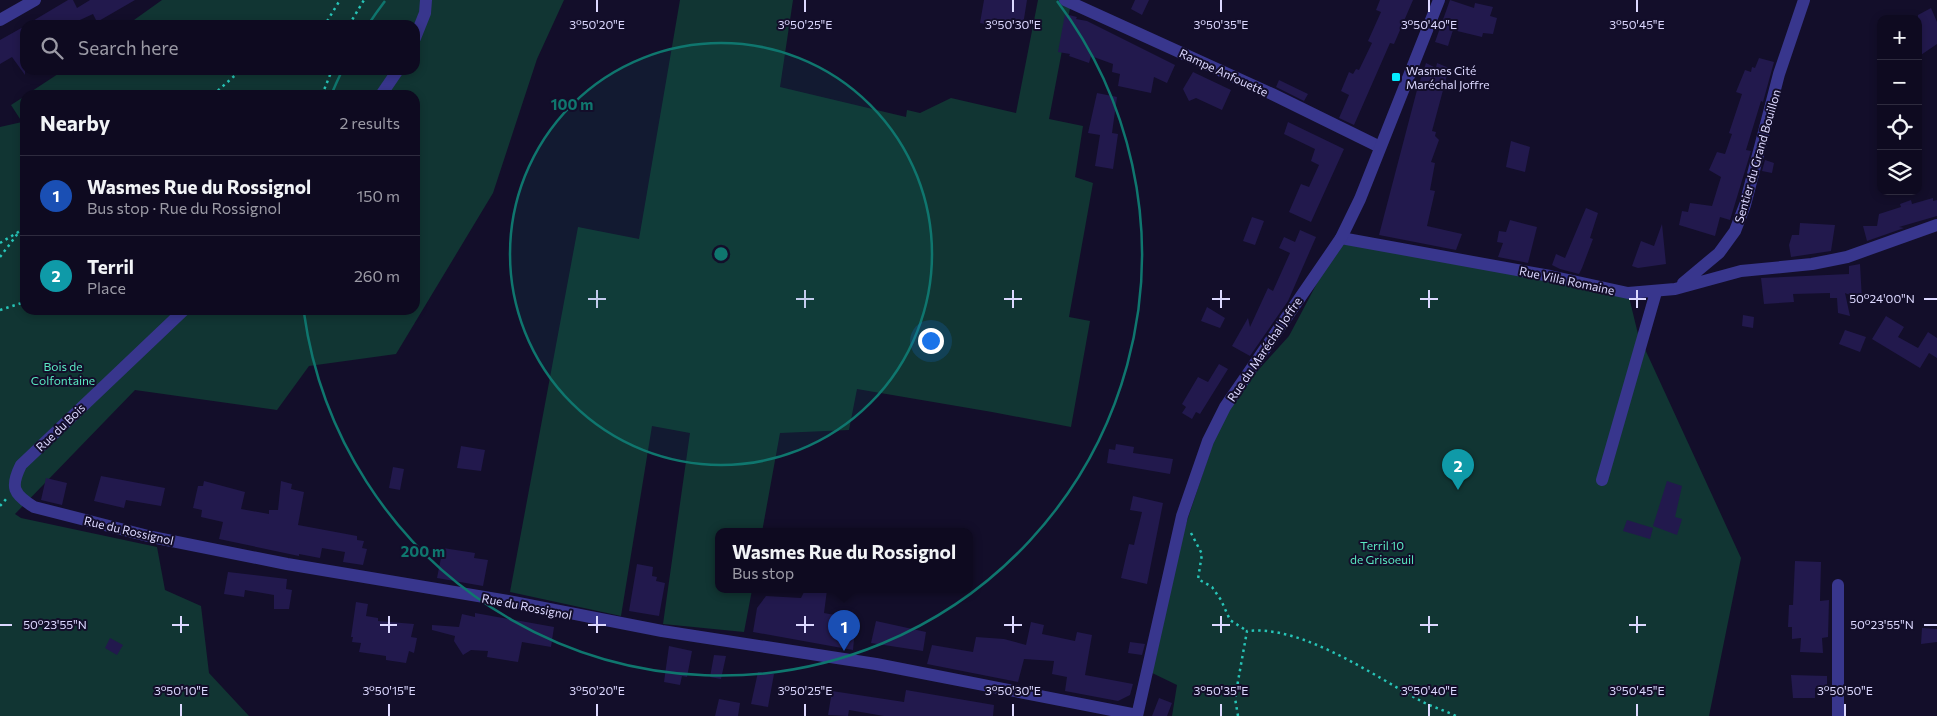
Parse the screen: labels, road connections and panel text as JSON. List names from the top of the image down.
{
  "streets": {
    "street": [
      "Rampe Anfouette",
      "Sentier du Grand Bouillon",
      "Rue Villa Romaine",
      "Rue du Maréchal Joffre",
      "Rue du Bois",
      "Rue du Rossignol"
    ]
  },
  "crossings": [
    ["Rampe Anfouette", "Rue du Maréchal Joffre"],
    ["Sentier du Grand Bouillon", "Rue Villa Romaine"],
    ["Rue Villa Romaine", "Rue du Maréchal Joffre"],
    ["Rue du Maréchal Joffre", "Rue du Rossignol"],
    ["Rue du Bois", "Rue du Rossignol"]
  ],
  "parks": ["Bois de Colfontaine", "Terril 10 de Grisoeuil"],
  "places": {
    "transit": ["Wasmes Cité Maréchal Joffre"]
  },
  "page": {
    "map_buttons": ["+", "−"],
    "search": "Search here",
    "heading": ["Nearby", "2 results"],
    "list": [
      {
        "mark": "1",
        "name": "Wasmes Rue du Rossignol",
        "note": "Bus stop · Rue du Rossignol",
        "value": "150 m"
      },
      {
        "mark": "2",
        "name": "Terril",
        "note": "Place",
        "value": "260 m"
      }
    ],
    "pins": ["2", "1"],
    "popup": ["Wasmes Rue du Rossignol", "Bus stop"]
  },
  "coordinates": [
    "3°50'20\"E",
    "3°50'25\"E",
    "3°50'30\"E",
    "3°50'35\"E",
    "3°50'40\"E",
    "3°50'45\"E",
    "50°24'00\"N",
    "50°23'55\"N",
    "3°50'10\"E",
    "3°50'15\"E",
    "3°50'50\"E"
  ],
  "rings": ["100 m", "200 m"]
}
